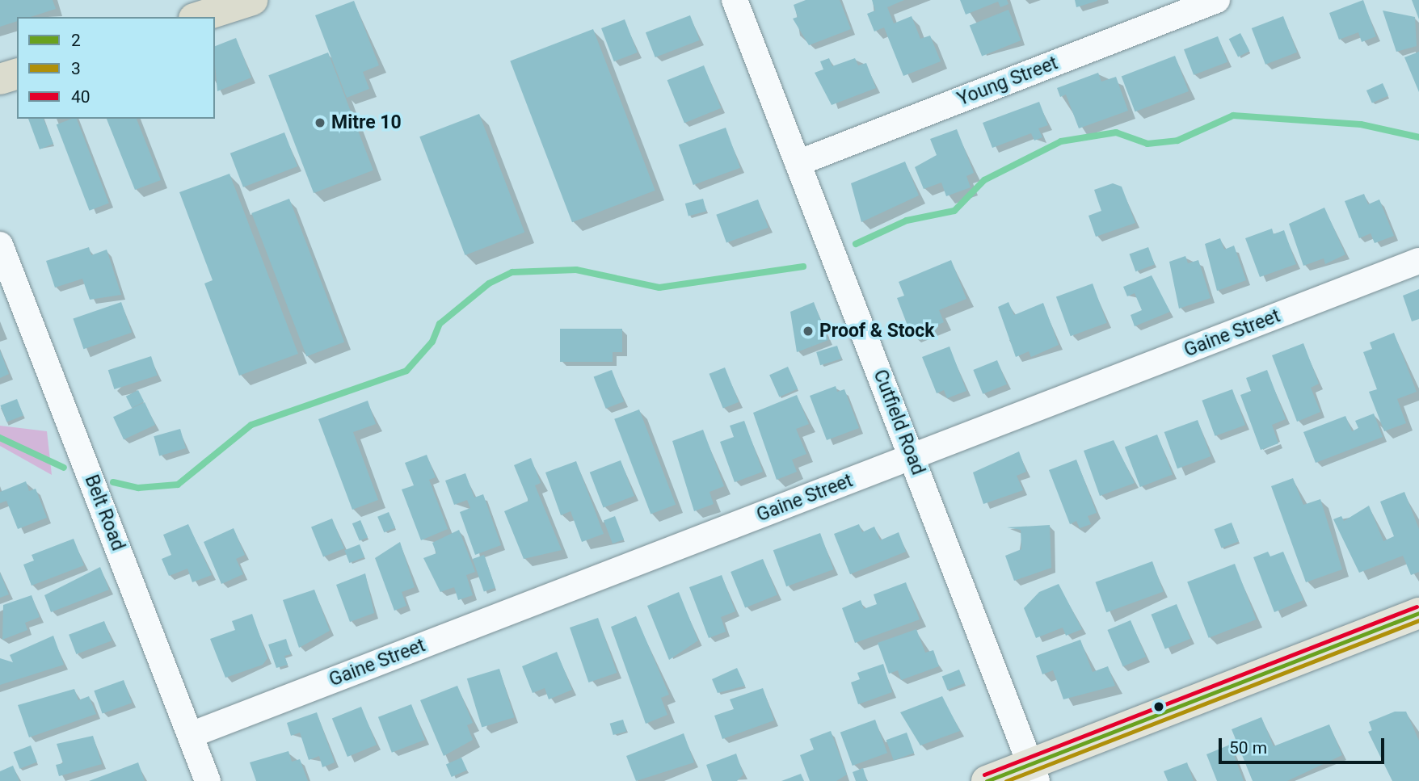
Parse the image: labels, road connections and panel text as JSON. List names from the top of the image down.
{
  "streets": {
    "street": [
      "Young Street",
      "Gaine Street",
      "Cutfield Road",
      "Belt Road"
    ]
  },
  "crossings": [
    ["Young Street", "Cutfield Road"],
    ["Gaine Street", "Cutfield Road"],
    ["Gaine Street", "Belt Road"]
  ],
  "places": ["Mitre 10", "Proof & Stock"],
  "lines": ["transit line 40", "transit line 2", "transit line 3"],
  "legend": ["2", "3", "40"],
  "scale_bar": "50 m"
}
